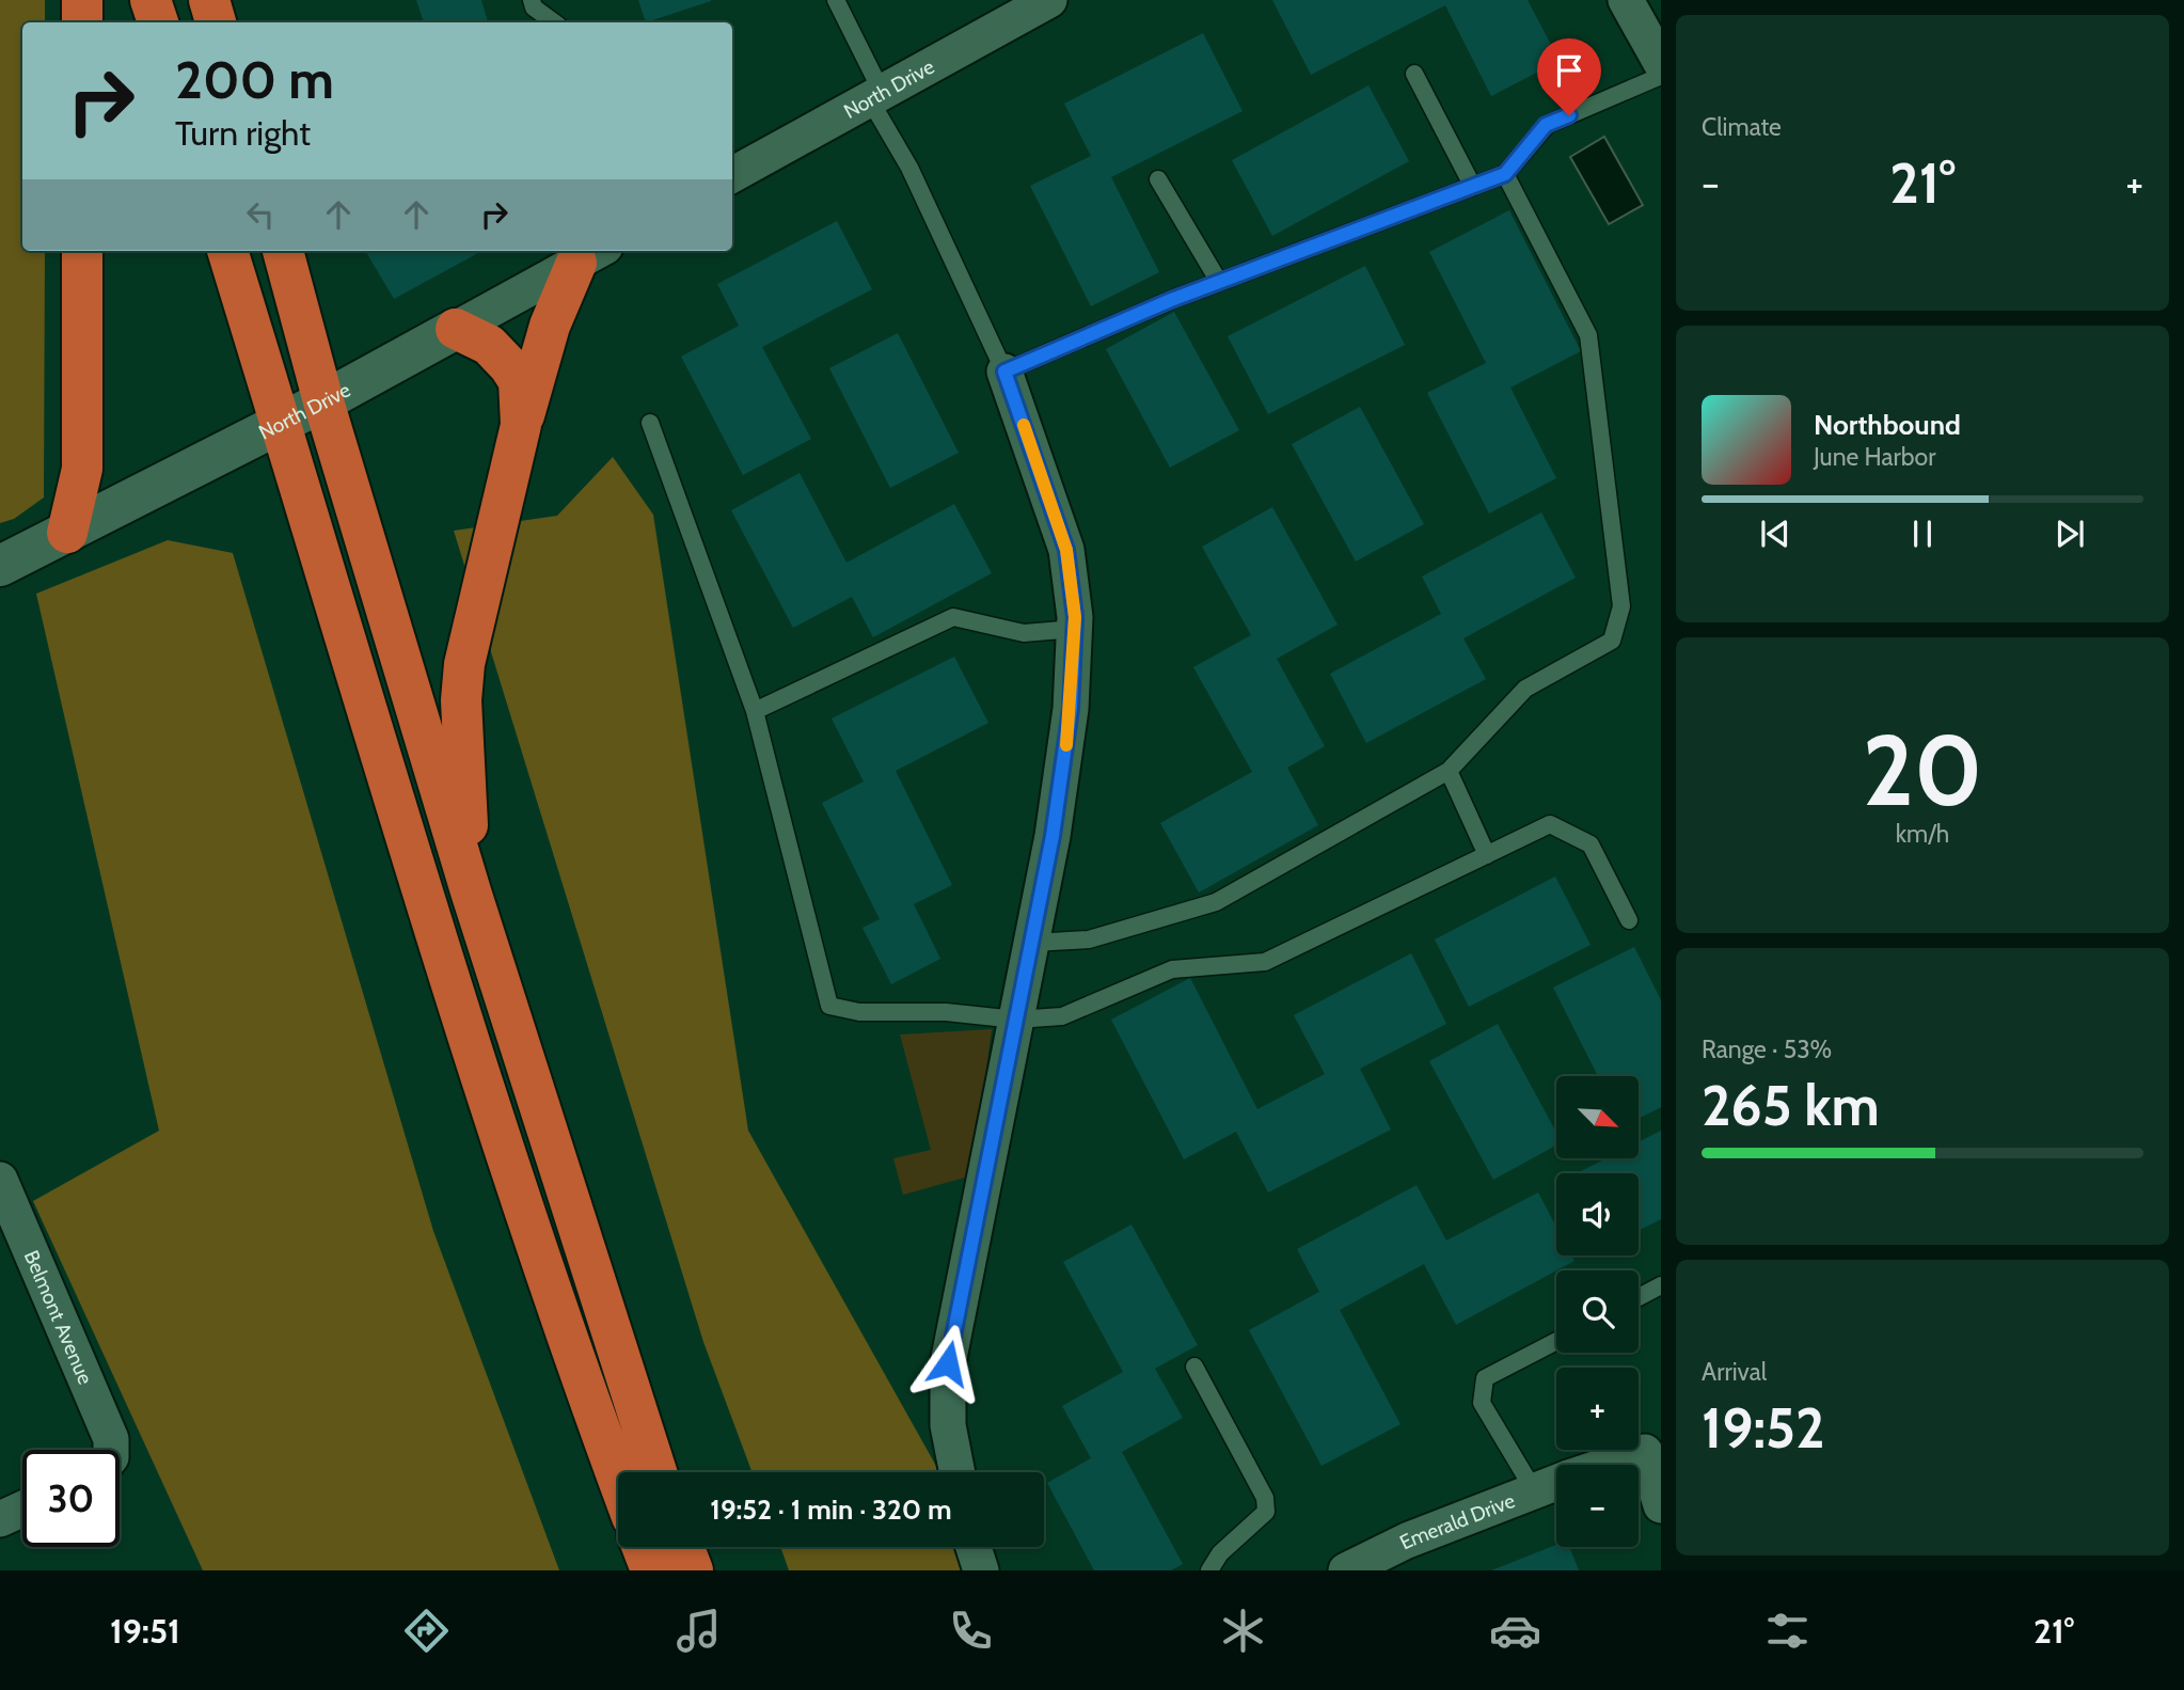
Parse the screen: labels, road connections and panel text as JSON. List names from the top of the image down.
{
  "streets": {
    "street": ["North Drive", "Belmont Avenue", "Emerald Drive"]
  },
  "north": "bottom right",
  "page": {
    "tile": [
      "Climate",
      ["20", "km/h"],
      ["Range · 53%", "265 km"],
      ["Arrival", "19:52"]
    ],
    "turn": ["200 m", "Turn right"],
    "heat": ["−", "21°", "+"],
    "song": ["Northbound", "June Harbor"],
    "map_buttons": ["+", "−"],
    "limit": "30",
    "trip": "19:52 · 1 min · 320 m",
    "tabs": ["19:51", "21°"]
  }
}
